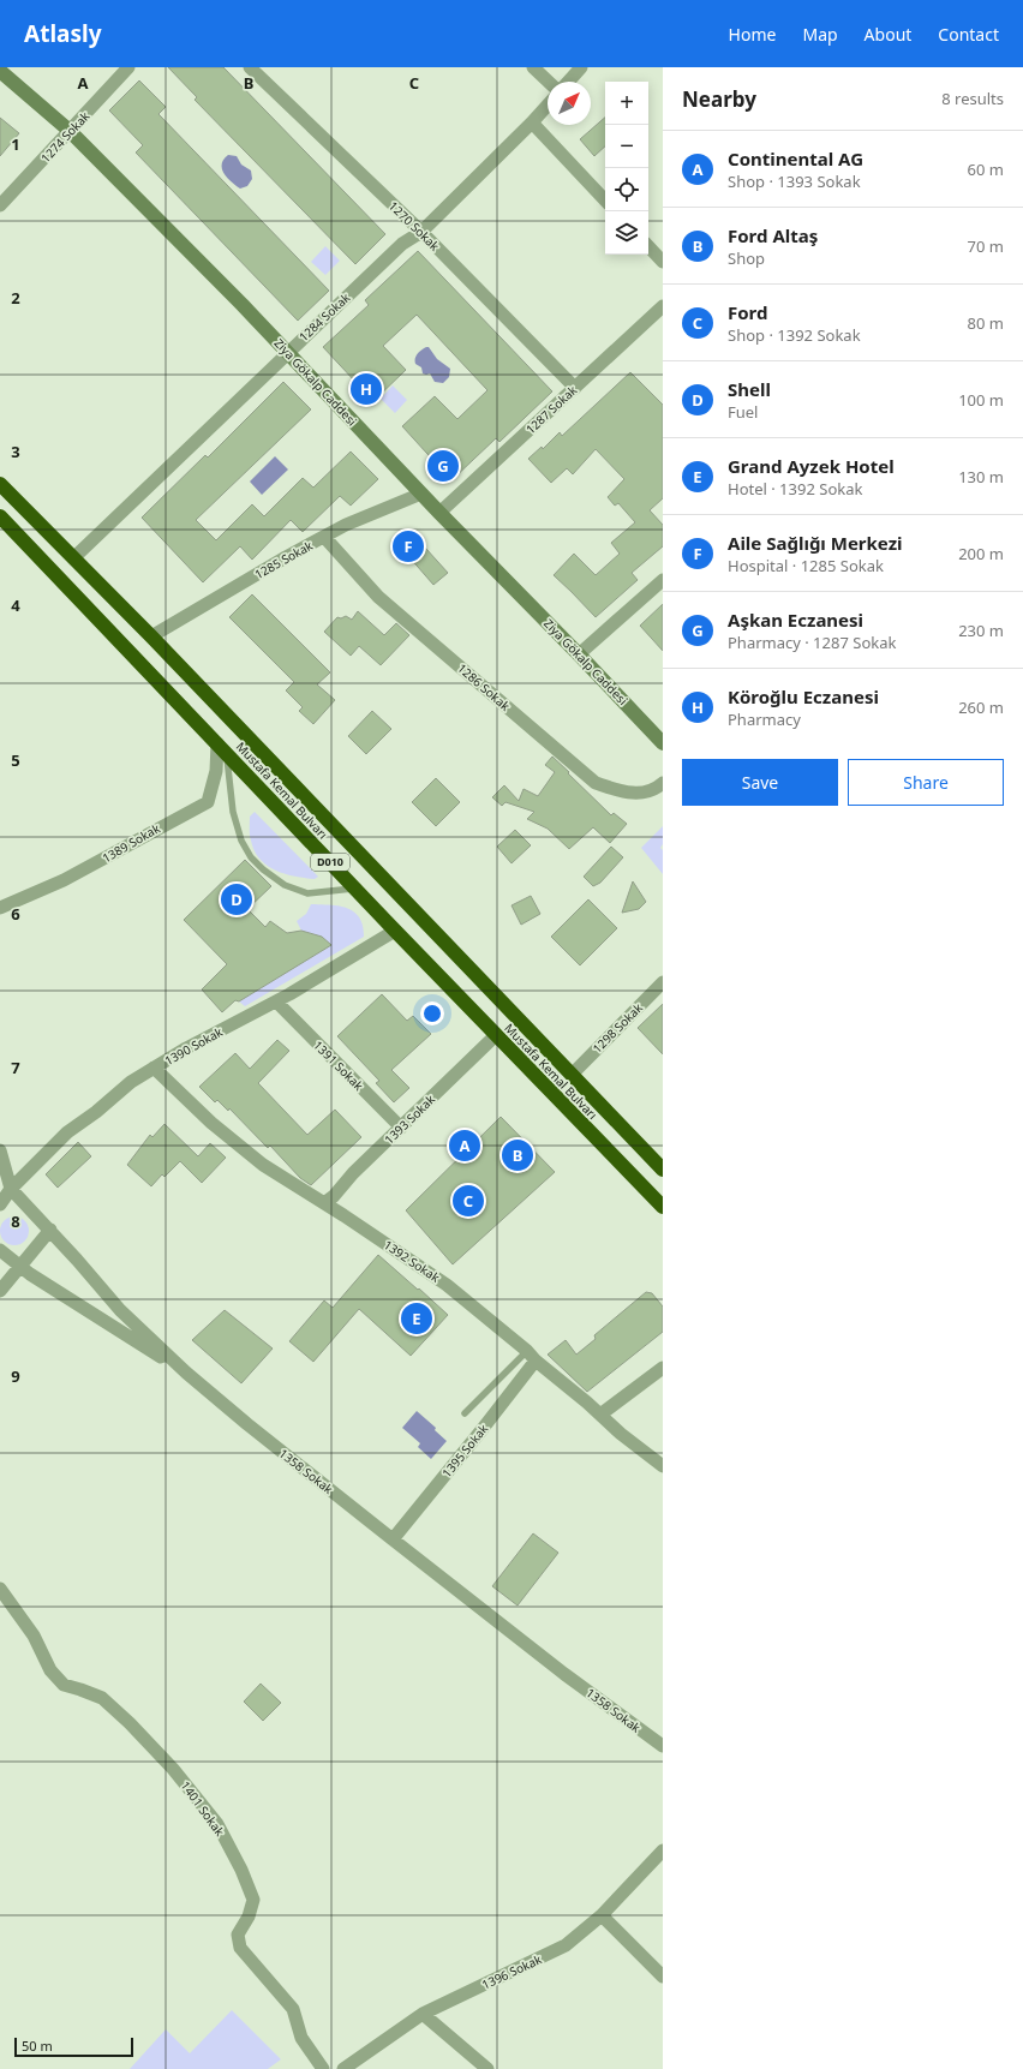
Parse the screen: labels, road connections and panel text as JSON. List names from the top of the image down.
{
  "streets": {
    "highway": ["Mustafa Kemal Bulvarı", "D010"],
    "street": [
      "1274 Sokak",
      "1270 Sokak",
      "1284 Sokak",
      "Ziya Gökalp Caddesi",
      "1287 Sokak",
      "1285 Sokak",
      "1286 Sokak",
      "1389 Sokak",
      "1298 Sokak",
      "1390 Sokak",
      "1391 Sokak",
      "1393 Sokak",
      "1392 Sokak",
      "1395 Sokak",
      "1358 Sokak",
      "1401 Sokak",
      "1396 Sokak"
    ]
  },
  "crossings": [
    ["1274 Sokak", "Ziya Gökalp Caddesi"],
    ["1270 Sokak", "1284 Sokak"],
    ["1270 Sokak", "1287 Sokak"],
    ["1284 Sokak", "Ziya Gökalp Caddesi"],
    ["1284 Sokak", "Mustafa Kemal Bulvarı"],
    ["Ziya Gökalp Caddesi", "1287 Sokak"],
    ["Ziya Gökalp Caddesi", "1285 Sokak"],
    ["1285 Sokak", "1286 Sokak"],
    ["1285 Sokak", "Mustafa Kemal Bulvarı"],
    ["Mustafa Kemal Bulvarı", "1389 Sokak"],
    ["Mustafa Kemal Bulvarı", "1298 Sokak"],
    ["Mustafa Kemal Bulvarı", "1390 Sokak"],
    ["Mustafa Kemal Bulvarı", "1393 Sokak"],
    ["1390 Sokak", "1391 Sokak"],
    ["1390 Sokak", "1392 Sokak"],
    ["1390 Sokak", "1358 Sokak"],
    ["1391 Sokak", "1393 Sokak"],
    ["1393 Sokak", "1392 Sokak"],
    ["1392 Sokak", "1395 Sokak"],
    ["1395 Sokak", "1358 Sokak"]
  ],
  "scale_bar": "50 m",
  "north": "top right",
  "page": {
    "header": "Atlasly",
    "nav": [
      "Home",
      "Map",
      "About",
      "Contact"
    ],
    "heading": ["Nearby", "8 results"],
    "map_buttons": ["+", "−"],
    "list": [
      {
        "mark": "A",
        "name": "Continental AG",
        "note": "Shop · 1393 Sokak",
        "value": "60 m"
      },
      {
        "mark": "B",
        "name": "Ford Altaş",
        "note": "Shop",
        "value": "70 m"
      },
      {
        "mark": "C",
        "name": "Ford",
        "note": "Shop · 1392 Sokak",
        "value": "80 m"
      },
      {
        "mark": "D",
        "name": "Shell",
        "note": "Fuel",
        "value": "100 m"
      },
      {
        "mark": "E",
        "name": "Grand Ayzek Hotel",
        "note": "Hotel · 1392 Sokak",
        "value": "130 m"
      },
      {
        "mark": "F",
        "name": "Aile Sağlığı Merkezi",
        "note": "Hospital · 1285 Sokak",
        "value": "200 m"
      },
      {
        "mark": "G",
        "name": "Aşkan Eczanesi",
        "note": "Pharmacy · 1287 Sokak",
        "value": "230 m"
      },
      {
        "mark": "H",
        "name": "Köroğlu Eczanesi",
        "note": "Pharmacy",
        "value": "260 m"
      }
    ],
    "pins": [
      "H",
      "G",
      "F",
      "D",
      "A",
      "B",
      "C",
      "E"
    ],
    "buttons": ["Save", "Share"],
    "scale": "50 m"
  },
  "grid": {
    "columns": ["A", "B", "C"],
    "rows": [
      "1",
      "2",
      "3",
      "4",
      "5",
      "6",
      "7",
      "8",
      "9"
    ]
  }
}
